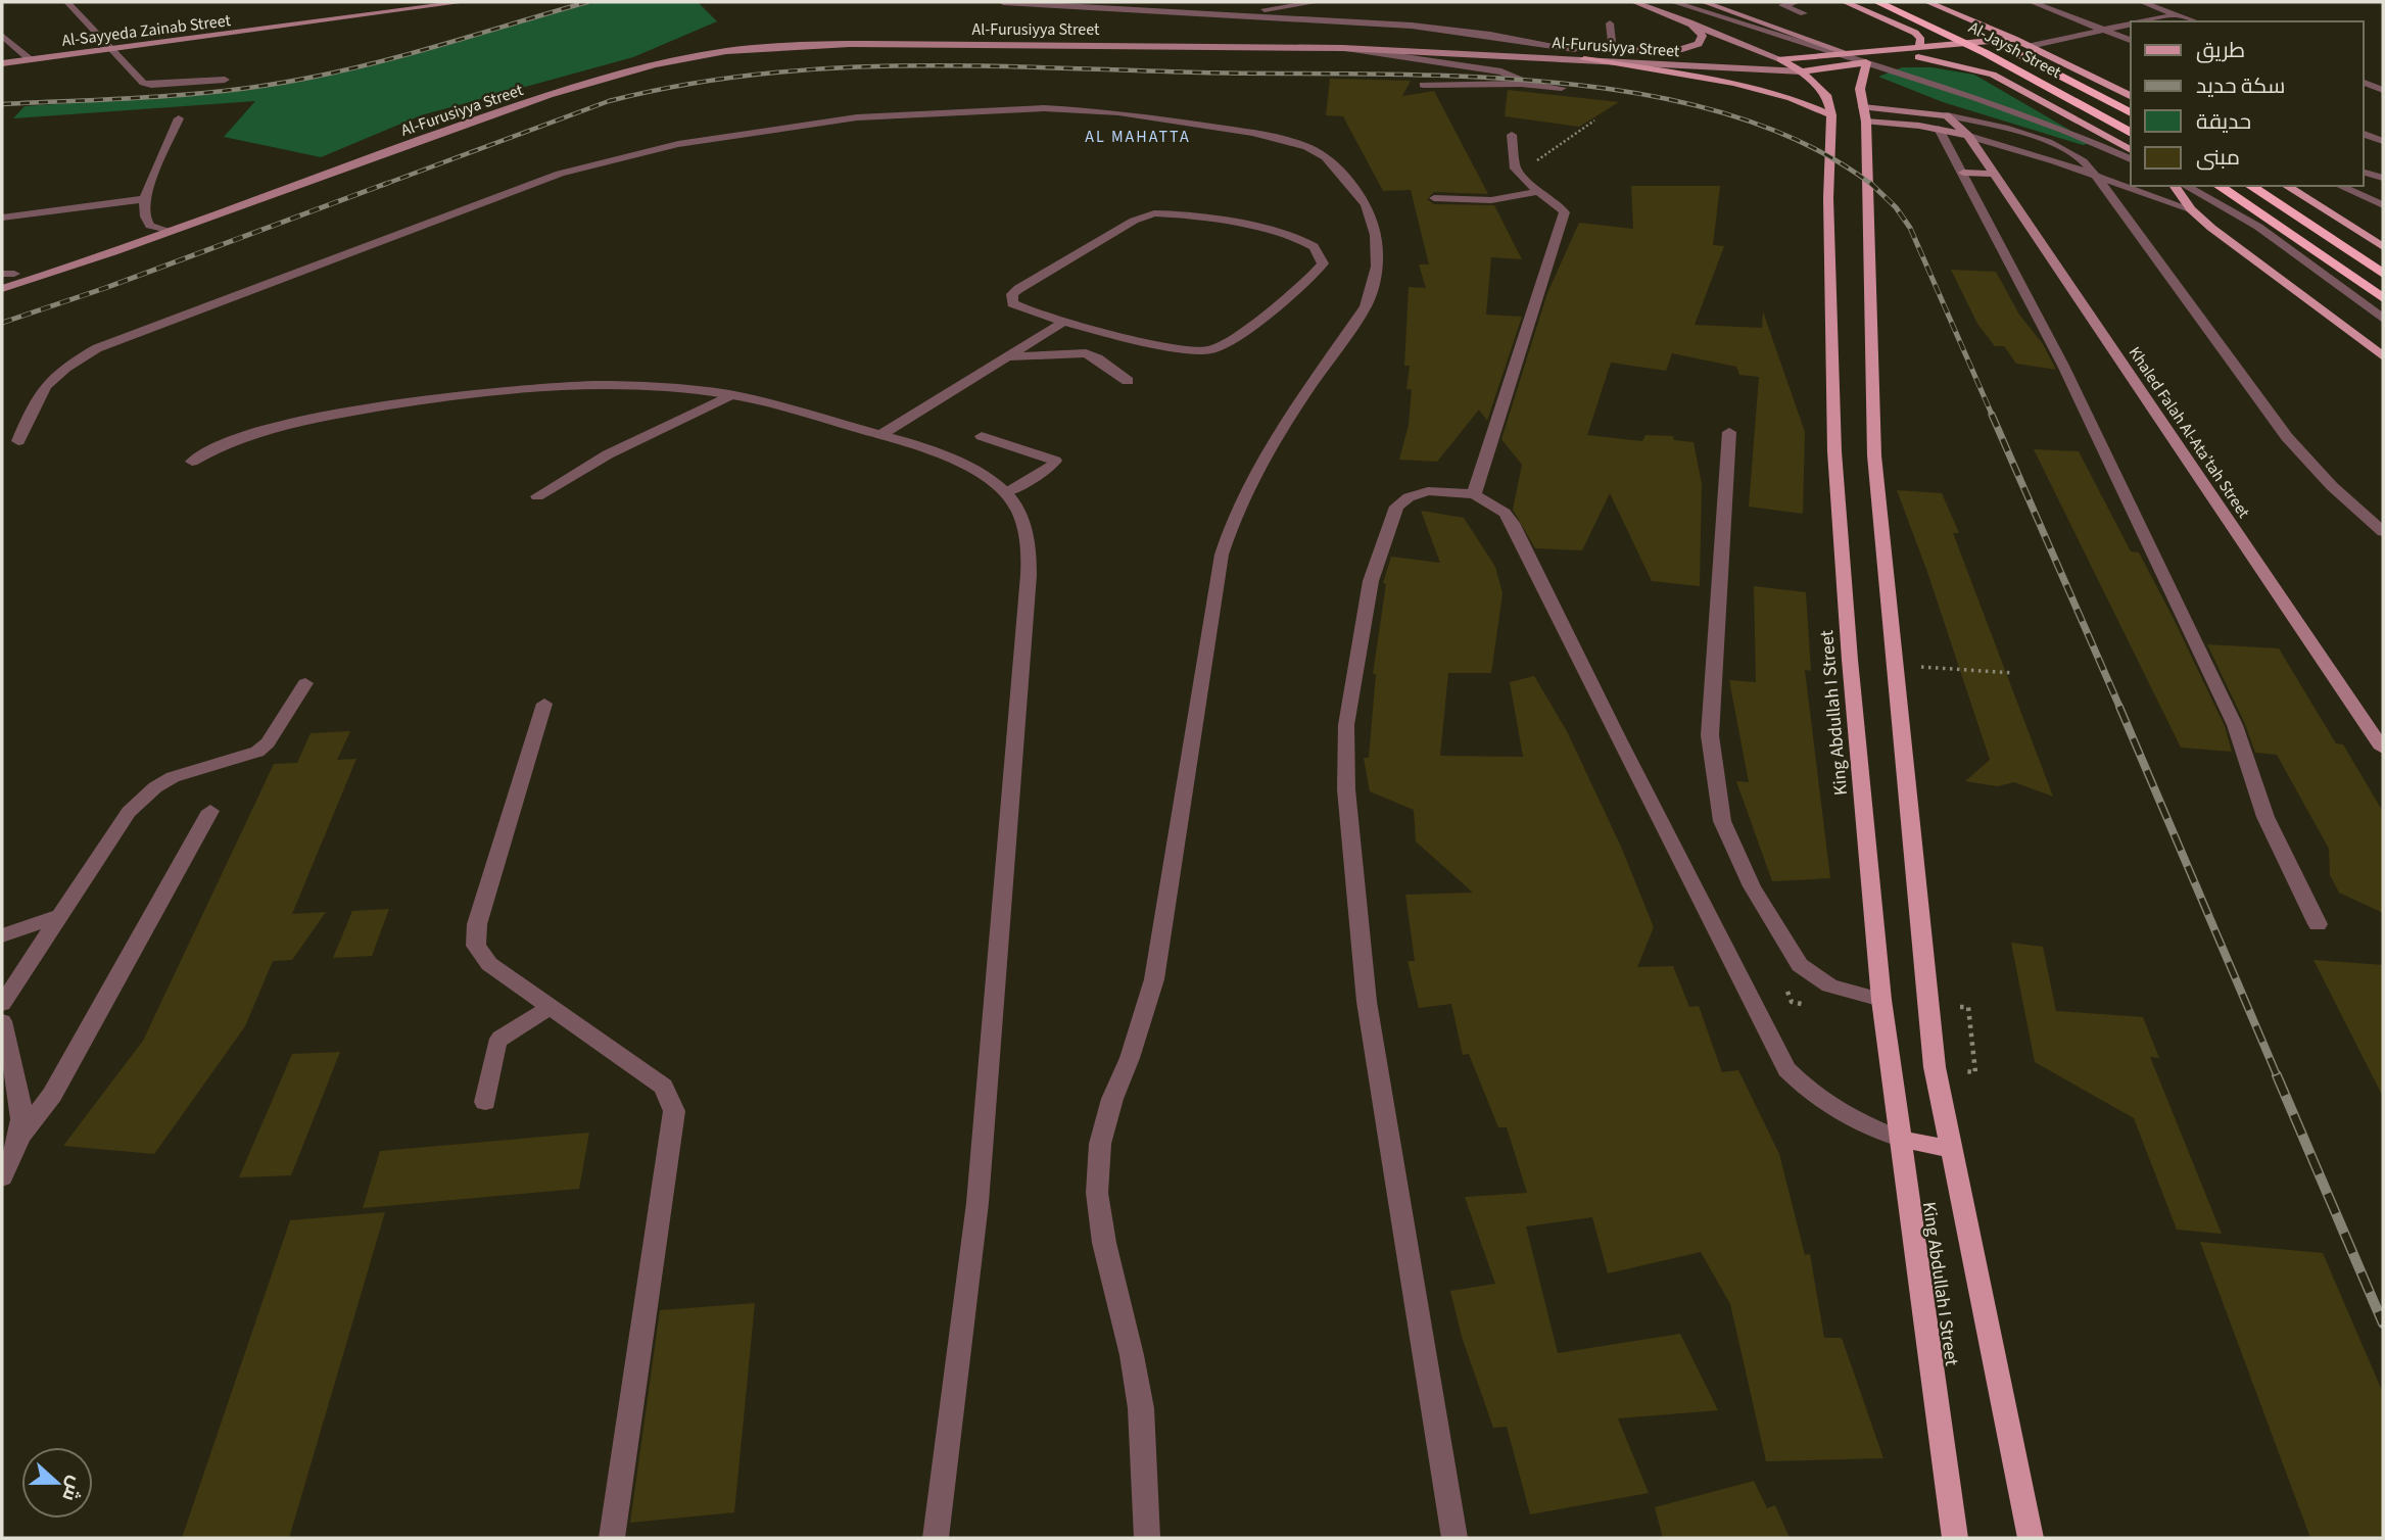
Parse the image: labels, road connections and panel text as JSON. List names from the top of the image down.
{
  "streets": {
    "highway": ["Al-Jaysh Street"],
    "main road": [
      "Al-Furusiyya Street",
      "Al-Sayyeda Zainab Street",
      "Khaled Falah Al-Ata’tah Street",
      "King Abdullah I Street"
    ]
  },
  "crossings": [
    ["Al-Furusiyya Street", "King Abdullah I Street"]
  ],
  "districts": ["AL MAHATTA"],
  "legend": [
    "طريق",
    "سكة حديد",
    "حديقة",
    "مبنى"
  ],
  "north": "right"
}
